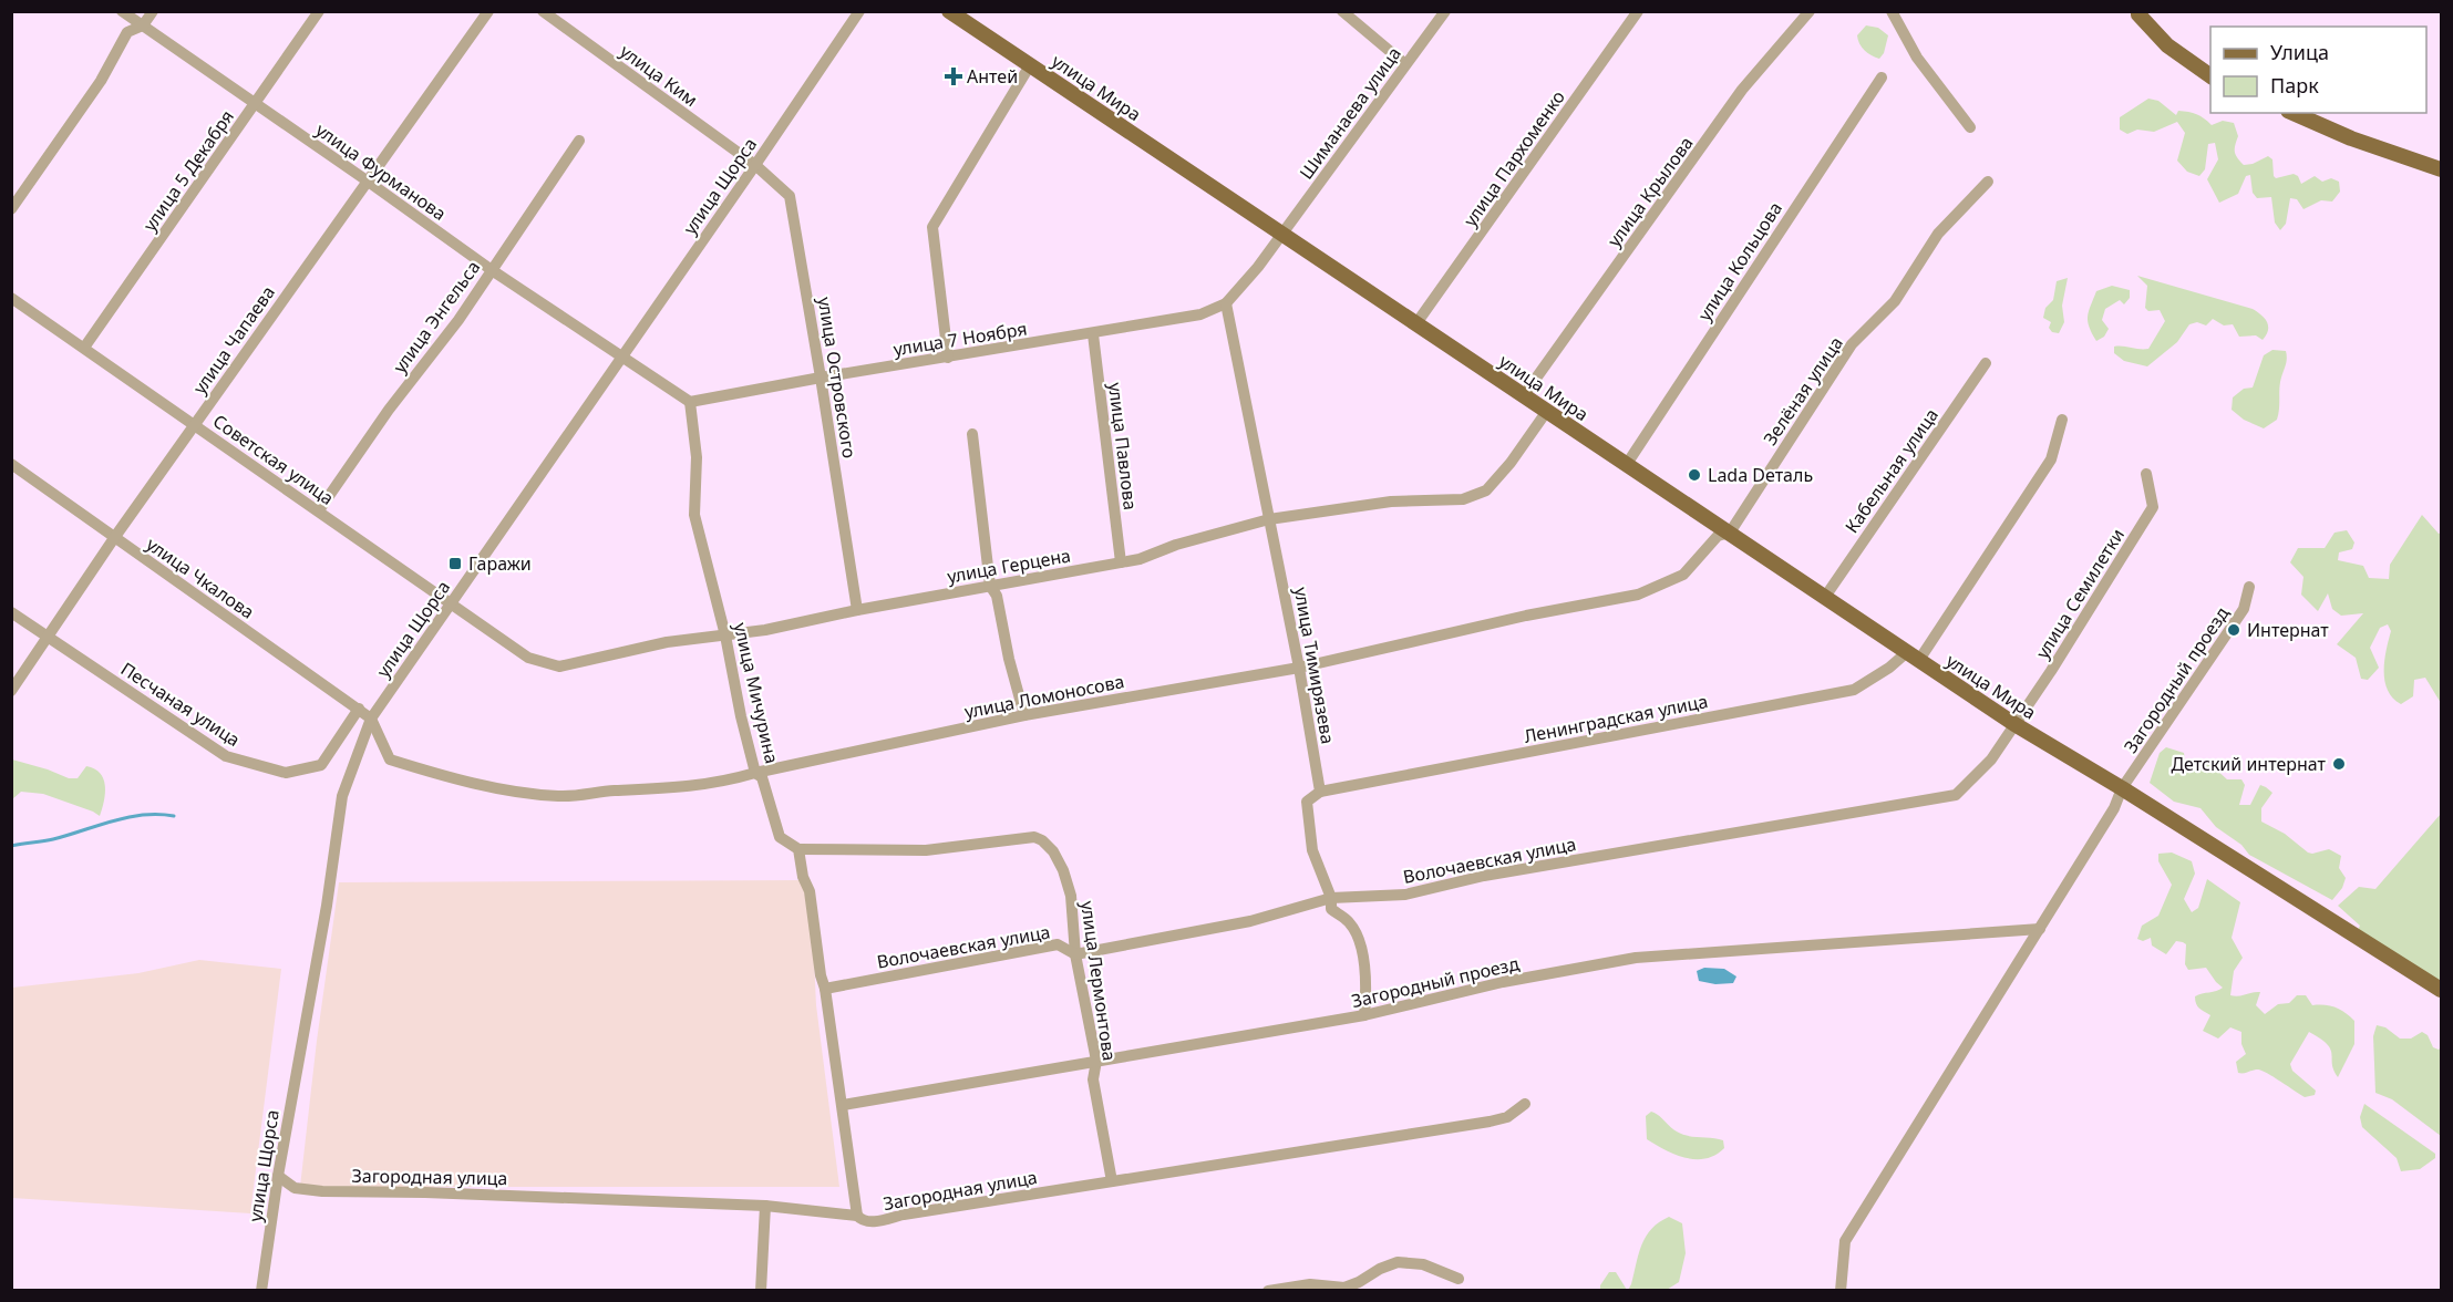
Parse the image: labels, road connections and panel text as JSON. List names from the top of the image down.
{
  "streets": {
    "main road": ["улица Мира"],
    "street": [
      "улица Ким",
      "Шиманаева улица",
      "улица Пархоменко",
      "улица 5 Декабря",
      "улица Фурманова",
      "улица Щорса",
      "улица Крылова",
      "улица Кольцова",
      "улица Энгельса",
      "улица 7 Ноября",
      "улица Чапаева",
      "улица Островского",
      "Зелёная улица",
      "улица Павлова",
      "Советская улица",
      "Кабельная улица",
      "улица Герцена",
      "улица Чкалова",
      "улица Семилетки",
      "улица Тимирязева",
      "Загородный проезд",
      "улица Мичурина",
      "улица Ломоносова",
      "Песчаная улица",
      "Ленинградская улица",
      "Волочаевская улица",
      "улица Лермонтова",
      "Загородная улица"
    ]
  },
  "crossings": [
    ["улица Ким", "улица Щорса"],
    ["улица Ким", "улица Островского"],
    ["улица Мира", "Шиманаева улица"],
    ["улица Мира", "улица Пархоменко"],
    ["улица Мира", "улица Крылова"],
    ["улица Мира", "улица Кольцова"],
    ["улица Мира", "улица 7 Ноября"],
    ["улица Мира", "Зелёная улица"],
    ["улица Мира", "Кабельная улица"],
    ["улица Мира", "улица Герцена"],
    ["улица Мира", "улица Семилетки"],
    ["улица Мира", "Загородный проезд"],
    ["улица Мира", "улица Ломоносова"],
    ["улица Мира", "Ленинградская улица"],
    ["улица Мира", "Волочаевская улица"],
    ["Шиманаева улица", "улица 7 Ноября"],
    ["улица 5 Декабря", "улица Фурманова"],
    ["улица 5 Декабря", "Советская улица"],
    ["улица Фурманова", "улица Щорса"],
    ["улица Фурманова", "улица Энгельса"],
    ["улица Фурманова", "улица Чапаева"],
    ["улица Щорса", "улица Островского"],
    ["улица Щорса", "Советская улица"],
    ["улица Щорса", "улица Герцена"],
    ["улица Щорса", "улица Чкалова"],
    ["улица Щорса", "улица Ломоносова"],
    ["улица Щорса", "Загородная улица"],
    ["улица Энгельса", "Советская улица"],
    ["улица 7 Ноября", "улица Островского"],
    ["улица 7 Ноября", "улица Павлова"],
    ["улица 7 Ноября", "улица Тимирязева"],
    ["улица 7 Ноября", "улица Мичурина"],
    ["улица Чапаева", "Советская улица"],
    ["улица Чапаева", "улица Чкалова"],
    ["улица Чапаева", "Песчаная улица"],
    ["улица Островского", "улица Герцена"],
    ["Зелёная улица", "улица Ломоносова"],
    ["улица Павлова", "улица Герцена"],
    ["Советская улица", "улица Герцена"],
    ["улица Герцена", "улица Тимирязева"],
    ["улица Герцена", "улица Мичурина"],
    ["улица Чкалова", "улица Ломоносова"],
    ["улица Чкалова", "Песчаная улица"],
    ["улица Семилетки", "Волочаевская улица"],
    ["улица Тимирязева", "улица Ломоносова"],
    ["улица Тимирязева", "Ленинградская улица"],
    ["Загородный проезд", "улица Лермонтова"],
    ["улица Мичурина", "улица Ломоносова"],
    ["улица Мичурина", "улица Лермонтова"],
    ["Волочаевская улица", "улица Лермонтова"],
    ["улица Лермонтова", "Загородная улица"]
  ],
  "places": {
    "health": ["Антей"],
    "other": ["Lada Dеталь", "Интернат", "Детский интернат"],
    "transit": ["Гаражи"]
  },
  "legend": ["Улица", "Парк"]
}
